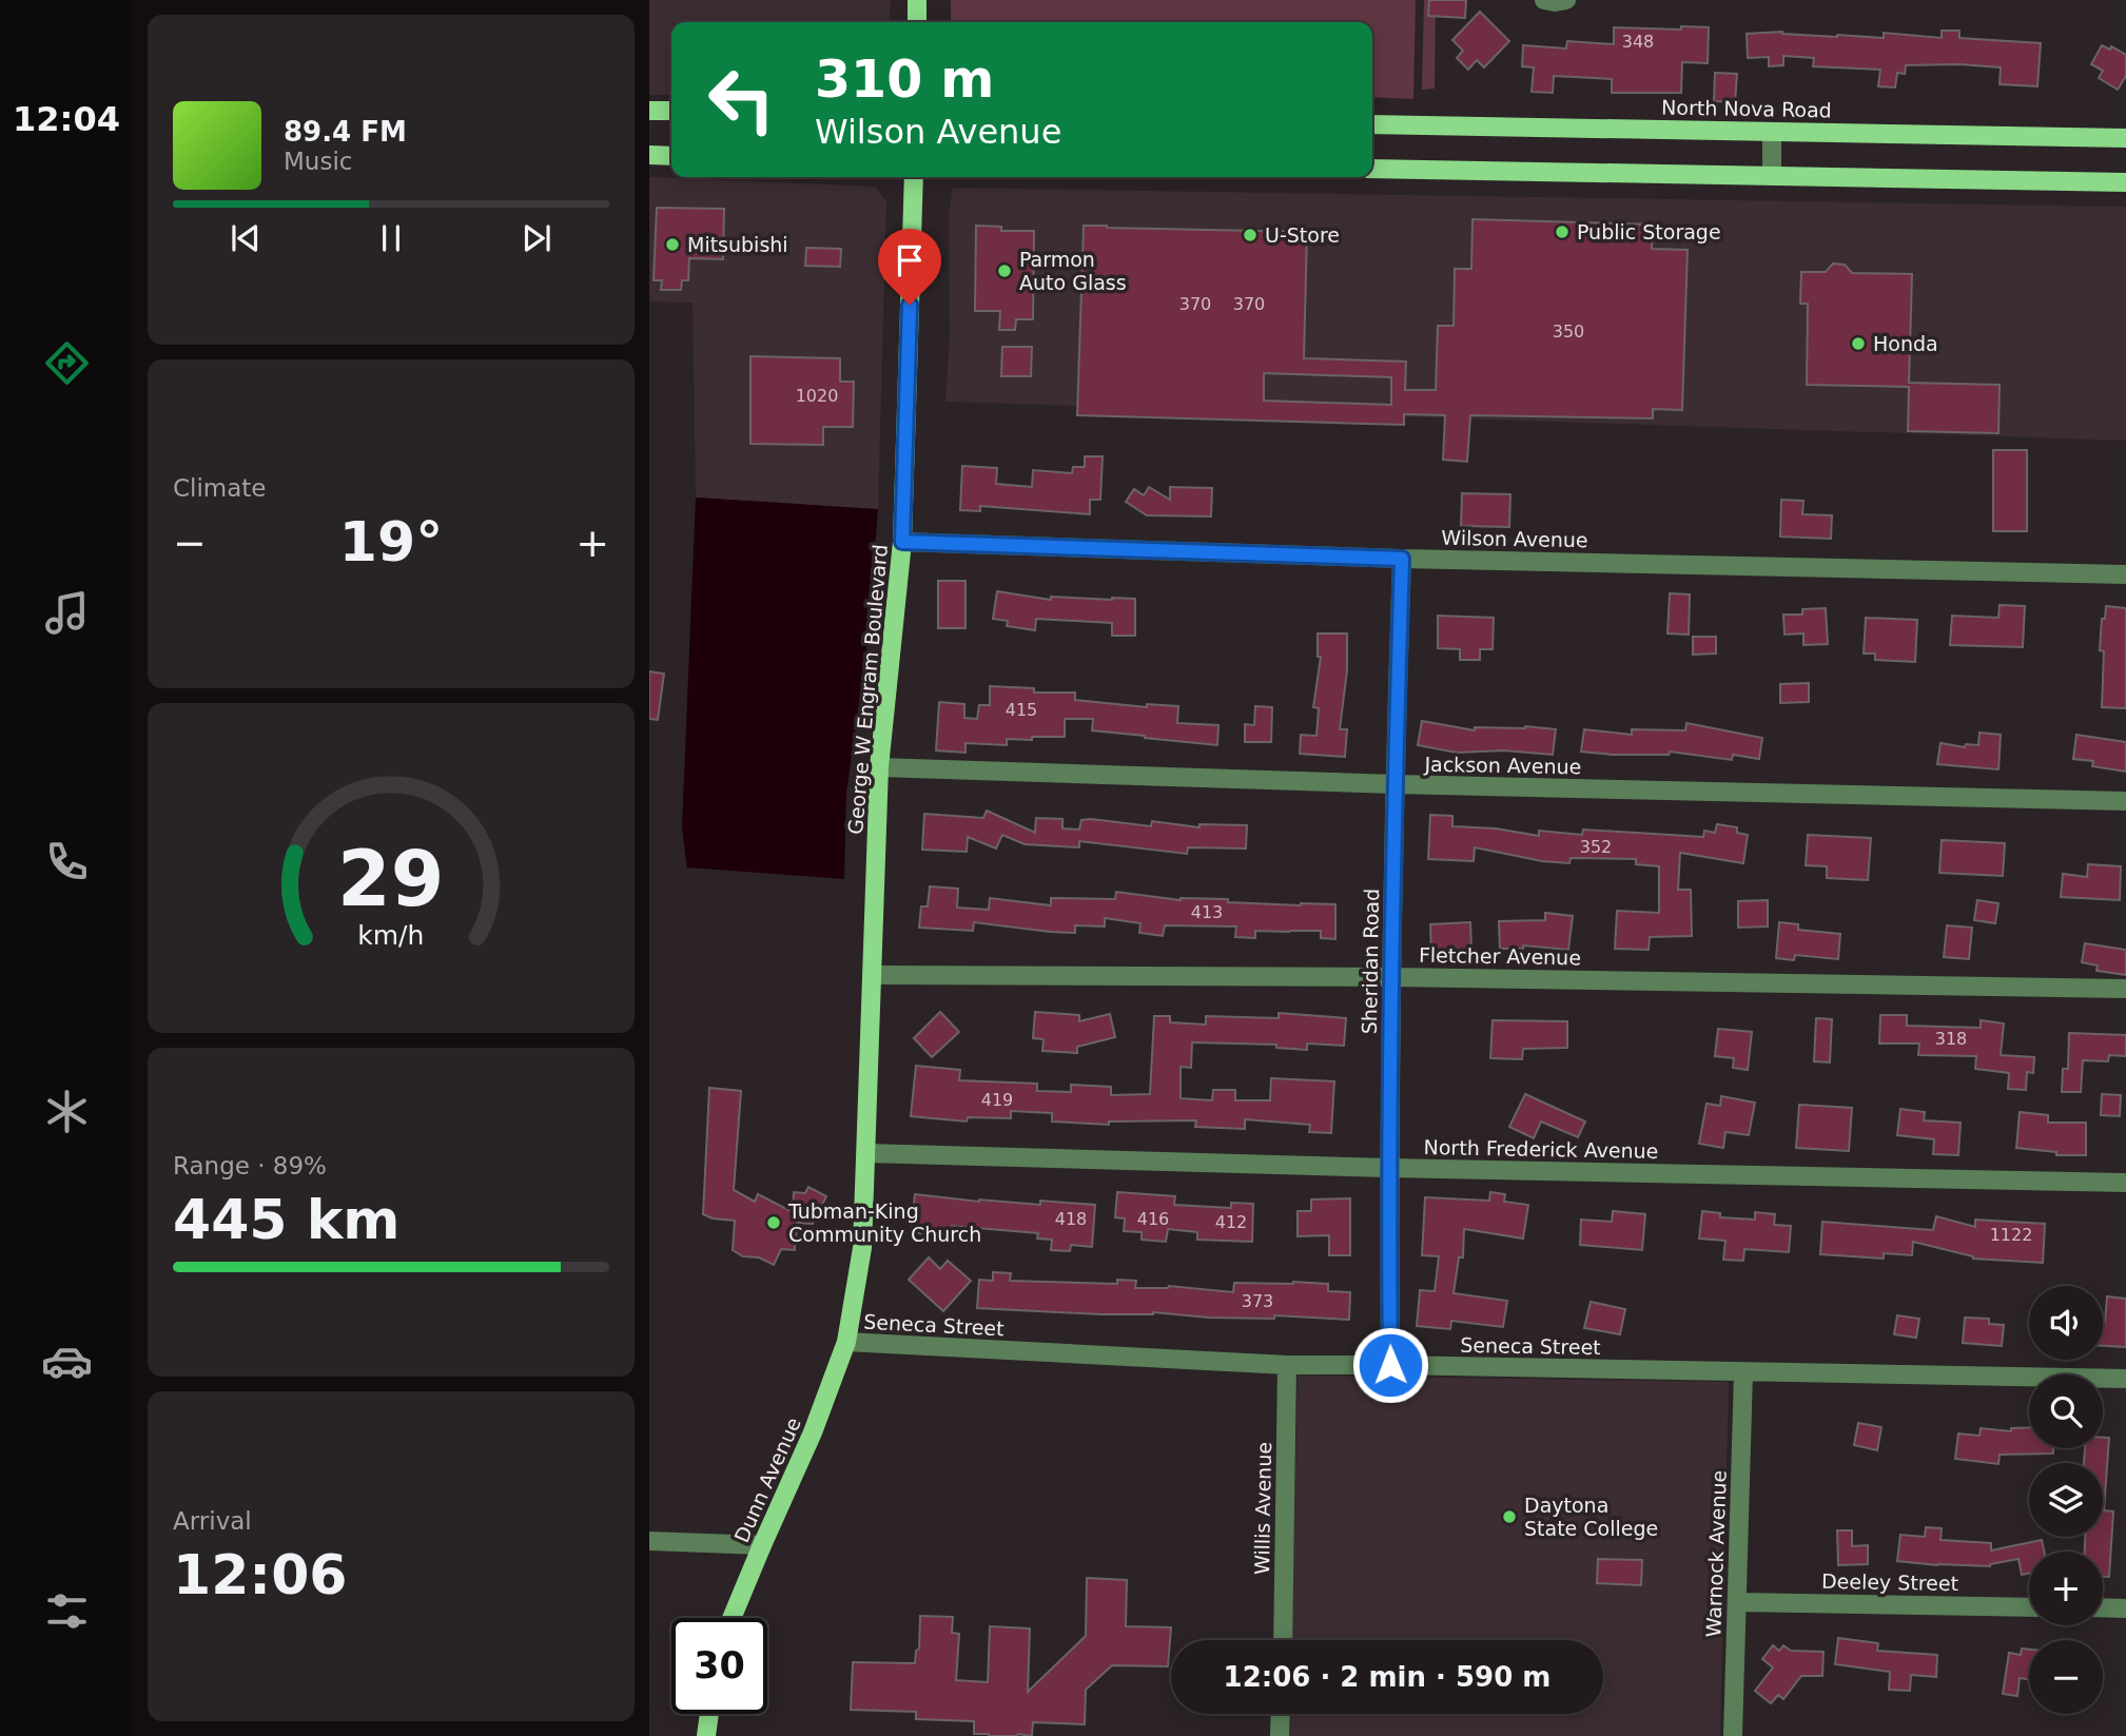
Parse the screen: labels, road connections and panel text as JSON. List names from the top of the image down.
{
  "streets": {
    "main road": ["North Nova Road", "George W Engram Boulevard", "Dunn Avenue"],
    "street": [
      "Wilson Avenue",
      "Jackson Avenue",
      "Fletcher Avenue",
      "Sheridan Road",
      "North Frederick Avenue",
      "Seneca Street",
      "Willis Avenue",
      "Warnock Avenue",
      "Deeley Street"
    ]
  },
  "crossings": [
    ["Wilson Avenue", "George W Engram Boulevard"],
    ["Wilson Avenue", "Sheridan Road"],
    ["George W Engram Boulevard", "Jackson Avenue"],
    ["George W Engram Boulevard", "Fletcher Avenue"],
    ["George W Engram Boulevard", "North Frederick Avenue"],
    ["George W Engram Boulevard", "Seneca Street"],
    ["George W Engram Boulevard", "Dunn Avenue"],
    ["Jackson Avenue", "Sheridan Road"],
    ["Fletcher Avenue", "Sheridan Road"],
    ["Sheridan Road", "North Frederick Avenue"],
    ["Sheridan Road", "Seneca Street"],
    ["Seneca Street", "Dunn Avenue"],
    ["Seneca Street", "Willis Avenue"],
    ["Seneca Street", "Warnock Avenue"],
    ["Warnock Avenue", "Deeley Street"]
  ],
  "places": [
    "Public Storage",
    "U-Store",
    "Mitsubishi",
    "Parmon Auto Glass",
    "Honda",
    "Tubman-King Community Church",
    "Daytona State College"
  ],
  "house_numbers": [
    "348",
    "370",
    "370",
    "350",
    "1020",
    "415",
    "352",
    "413",
    "318",
    "419",
    "418",
    "416",
    "412",
    "1122",
    "373"
  ],
  "page": {
    "tabs": "12:04",
    "turn": ["310 m", "Wilson Avenue"],
    "song": ["89.4 FM", "Music"],
    "tile": [
      "Climate",
      ["Range · 89%", "445 km"],
      ["Arrival", "12:06"]
    ],
    "heat": ["−", "19°", "+"],
    "map_buttons": ["+", "−"],
    "limit": "30",
    "trip": "12:06 · 2 min · 590 m",
    "gauge": ["29", "km/h"]
  }
}
